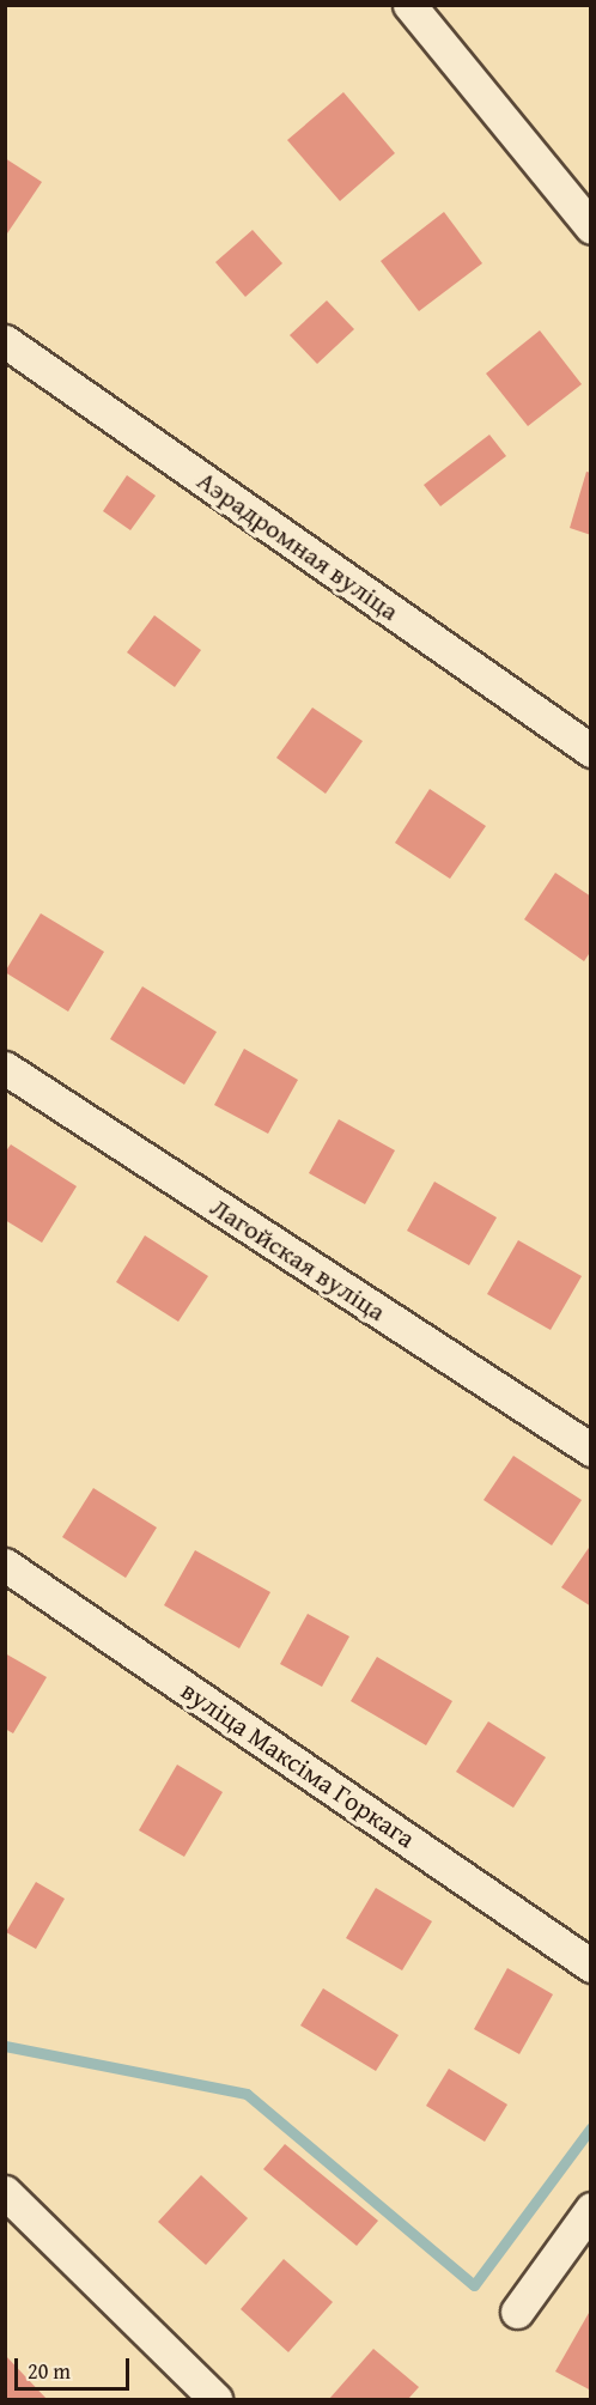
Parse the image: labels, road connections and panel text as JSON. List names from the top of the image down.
{
  "streets": {
    "street": ["Аэрадромная вуліца", "Лагойская вуліца", "вуліца Максіма Горкага"]
  },
  "scale_bar": "20 m"
}
